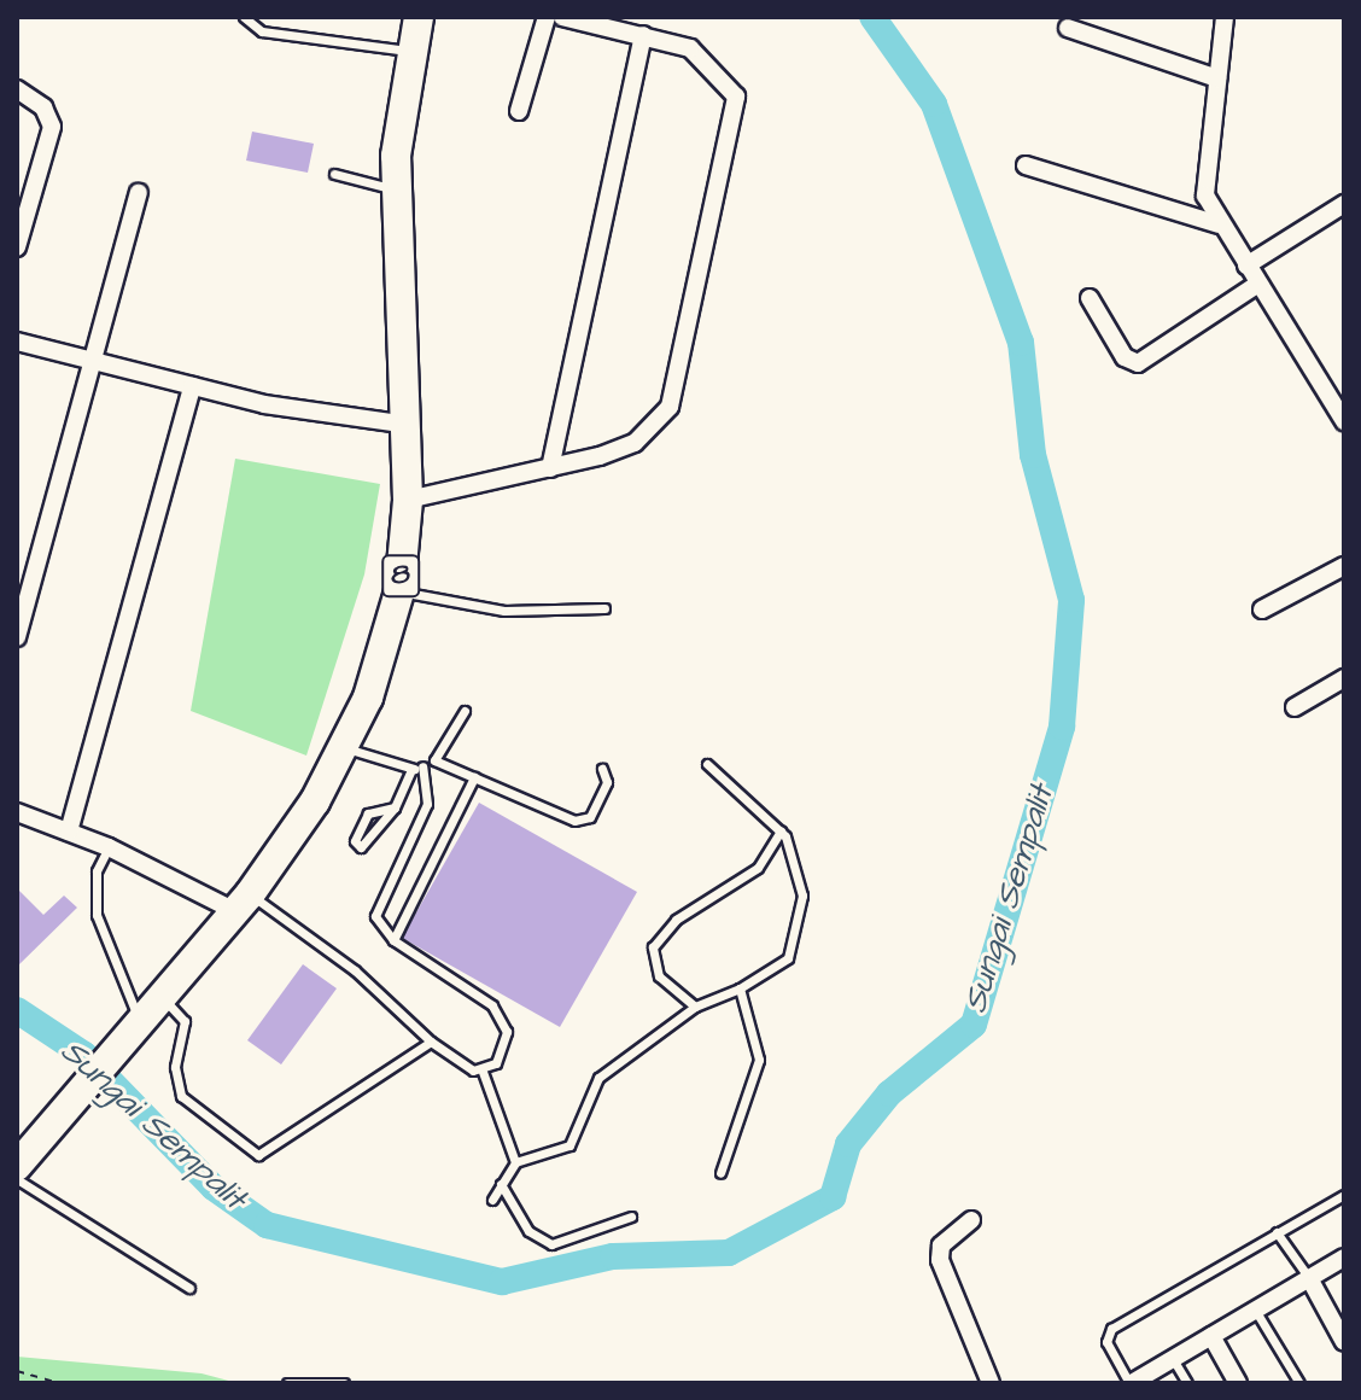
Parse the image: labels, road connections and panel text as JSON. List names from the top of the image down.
{
  "streets": {
    "main road": ["8"]
  },
  "water": ["Sungai Sempalit"]
}
